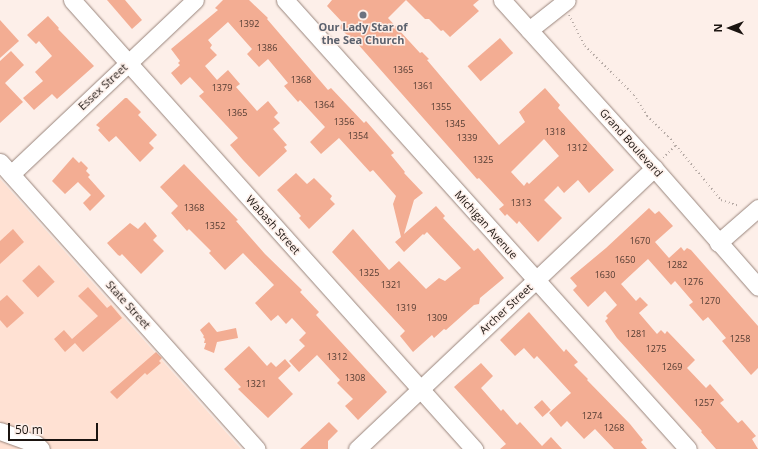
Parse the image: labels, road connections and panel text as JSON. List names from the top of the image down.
{
  "streets": {
    "street": [
      "Essex Street",
      "Grand Boulevard",
      "Wabash Street",
      "Michigan Avenue",
      "State Street",
      "Archer Street"
    ]
  },
  "crossings": [
    ["Essex Street", "Wabash Street"],
    ["Essex Street", "State Street"],
    ["Grand Boulevard", "Archer Street"],
    ["Wabash Street", "Archer Street"],
    ["Michigan Avenue", "Archer Street"]
  ],
  "places": ["Our Lady Star of the Sea Church"],
  "house_numbers": [
    "1392",
    "1386",
    "1365",
    "1368",
    "1361",
    "1379",
    "1364",
    "1355",
    "1365",
    "1356",
    "1345",
    "1318",
    "1354",
    "1339",
    "1312",
    "1325",
    "1313",
    "1368",
    "1352",
    "1670",
    "1650",
    "1282",
    "1325",
    "1630",
    "1276",
    "1321",
    "1270",
    "1319",
    "1309",
    "1281",
    "1258",
    "1275",
    "1312",
    "1269",
    "1308",
    "1321",
    "1257",
    "1274",
    "1268"
  ],
  "scale_bar": "50 m",
  "north": "left"
}
